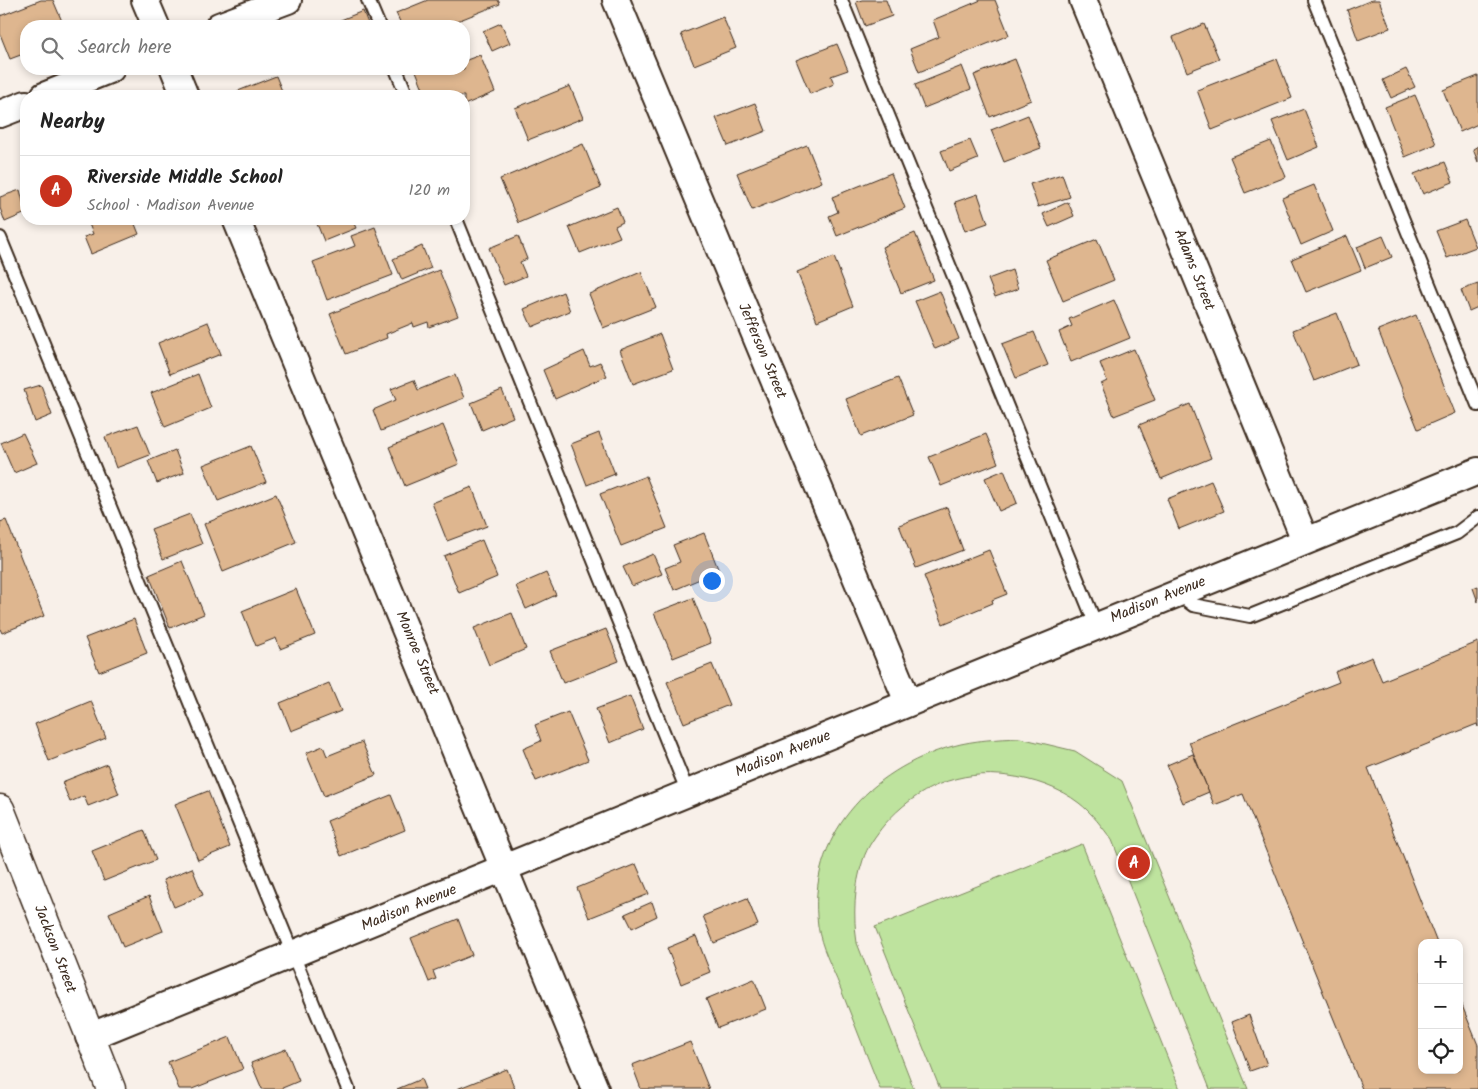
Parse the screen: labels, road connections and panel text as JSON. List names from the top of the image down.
{
  "streets": {
    "street": [
      "Adams Street",
      "Jefferson Street",
      "Madison Avenue",
      "Monroe Street",
      "Jackson Street"
    ]
  },
  "crossings": [
    ["Adams Street", "Madison Avenue"],
    ["Jefferson Street", "Madison Avenue"],
    ["Madison Avenue", "Monroe Street"],
    ["Madison Avenue", "Jackson Street"]
  ],
  "page": {
    "search": "Search here",
    "heading": "Nearby",
    "list": [
      {
        "mark": "A",
        "name": "Riverside Middle School",
        "note": "School · Madison Avenue",
        "value": "120 m"
      }
    ],
    "pins": "A",
    "map_buttons": ["+", "−"]
  }
}
